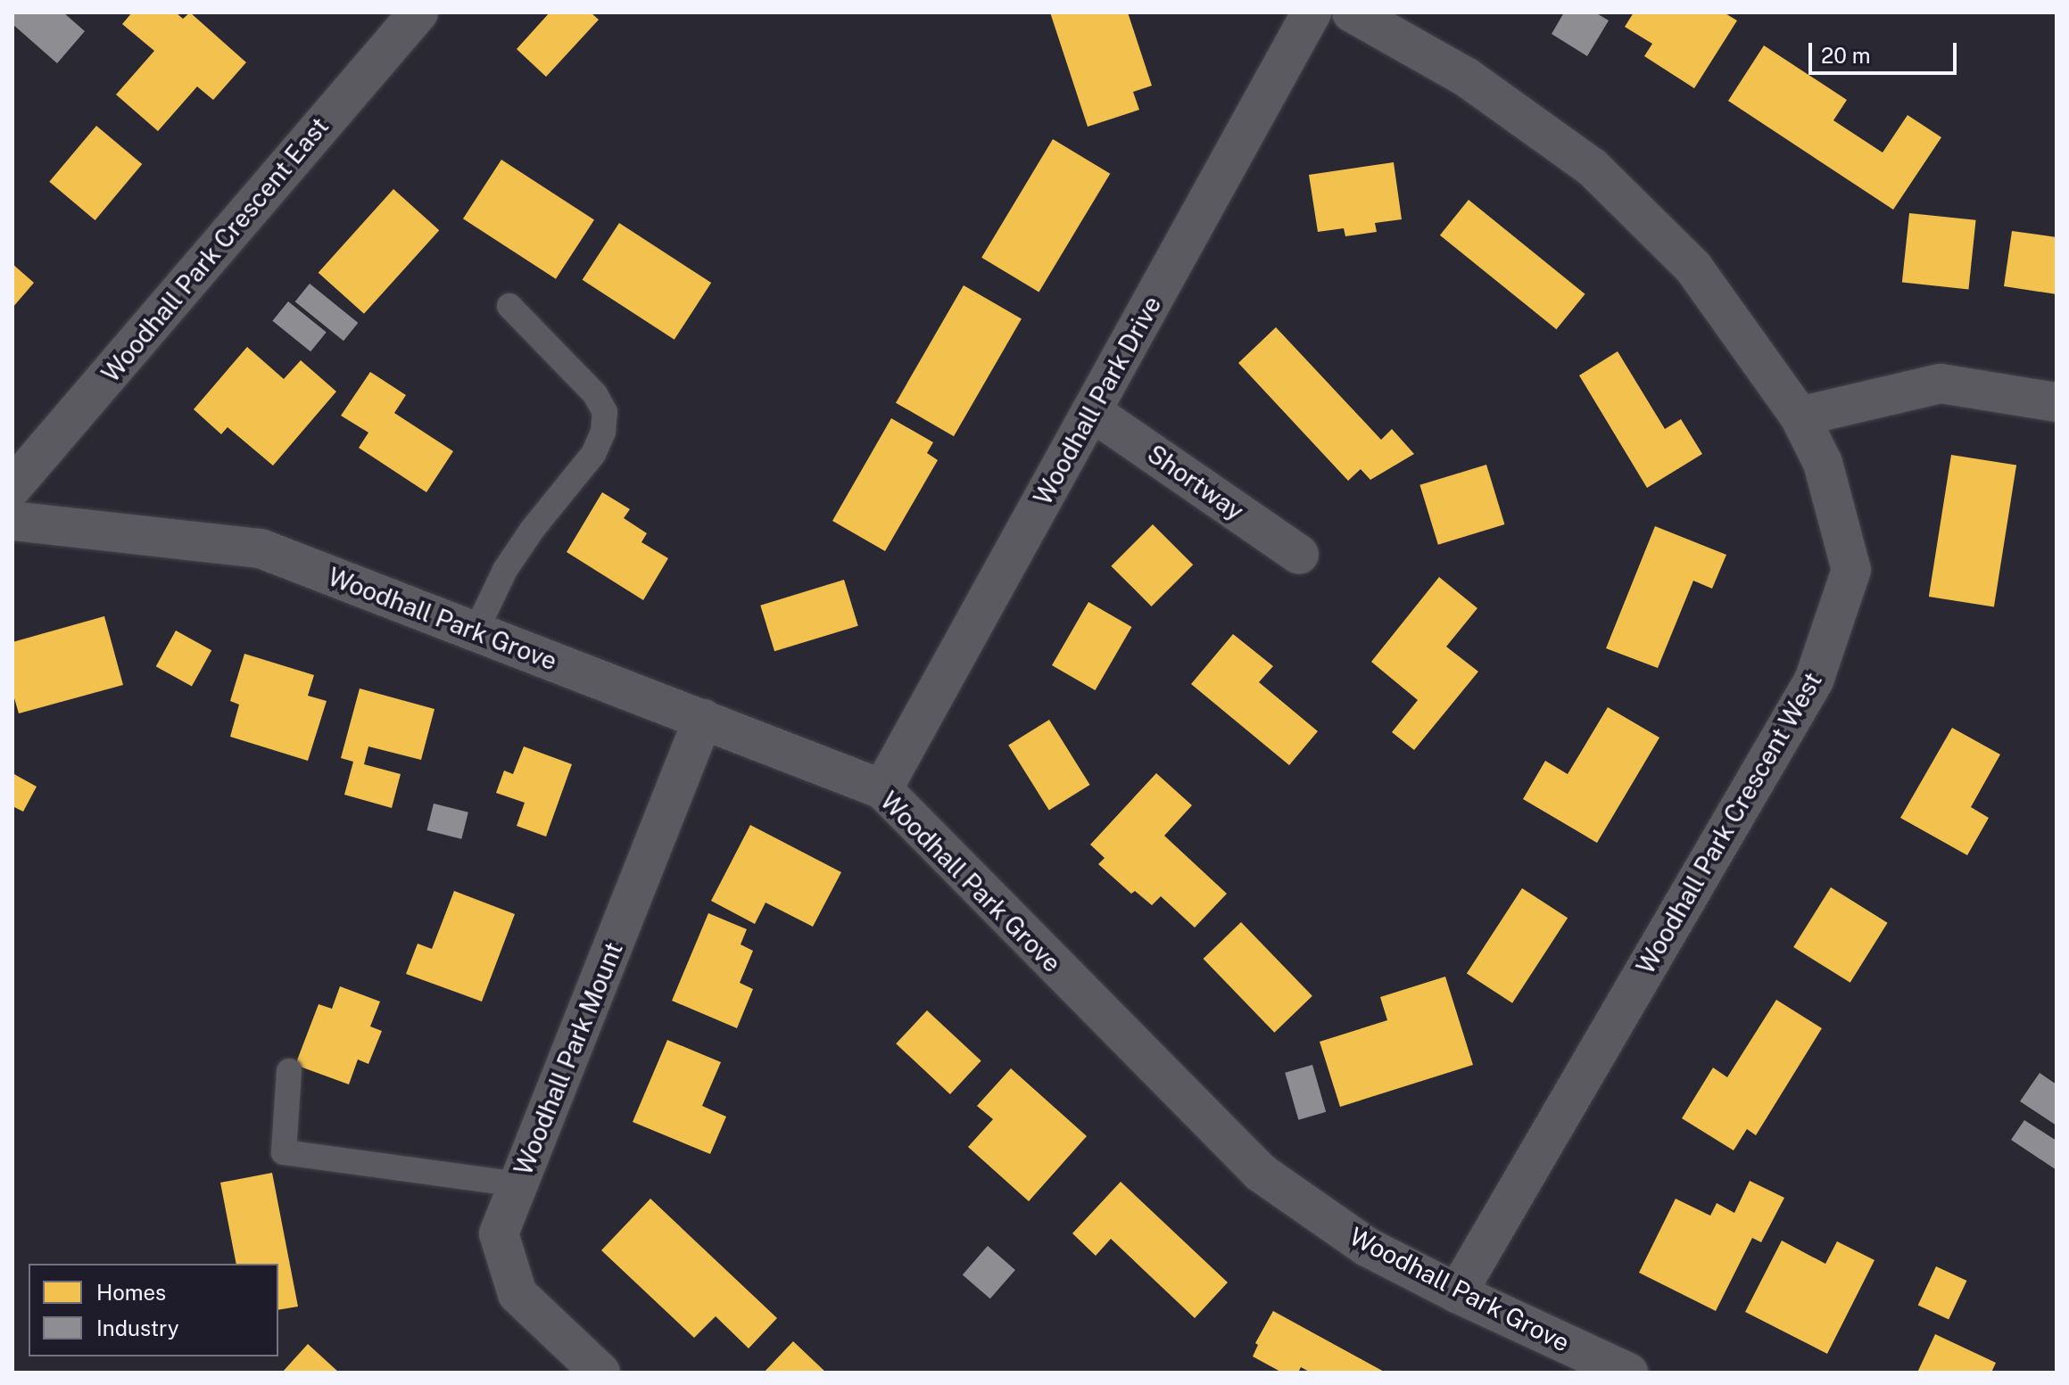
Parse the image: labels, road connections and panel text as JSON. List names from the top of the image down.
{
  "streets": {
    "street": [
      "Woodhall Park Crescent East",
      "Woodhall Park Drive",
      "Shortway",
      "Woodhall Park Grove",
      "Woodhall Park Crescent West",
      "Woodhall Park Mount"
    ]
  },
  "crossings": [
    ["Woodhall Park Drive", "Shortway"],
    ["Woodhall Park Drive", "Woodhall Park Grove"],
    ["Woodhall Park Grove", "Woodhall Park Crescent West"],
    ["Woodhall Park Grove", "Woodhall Park Mount"]
  ],
  "legend": ["Homes", "Industry"],
  "scale_bar": "20 m"
}
